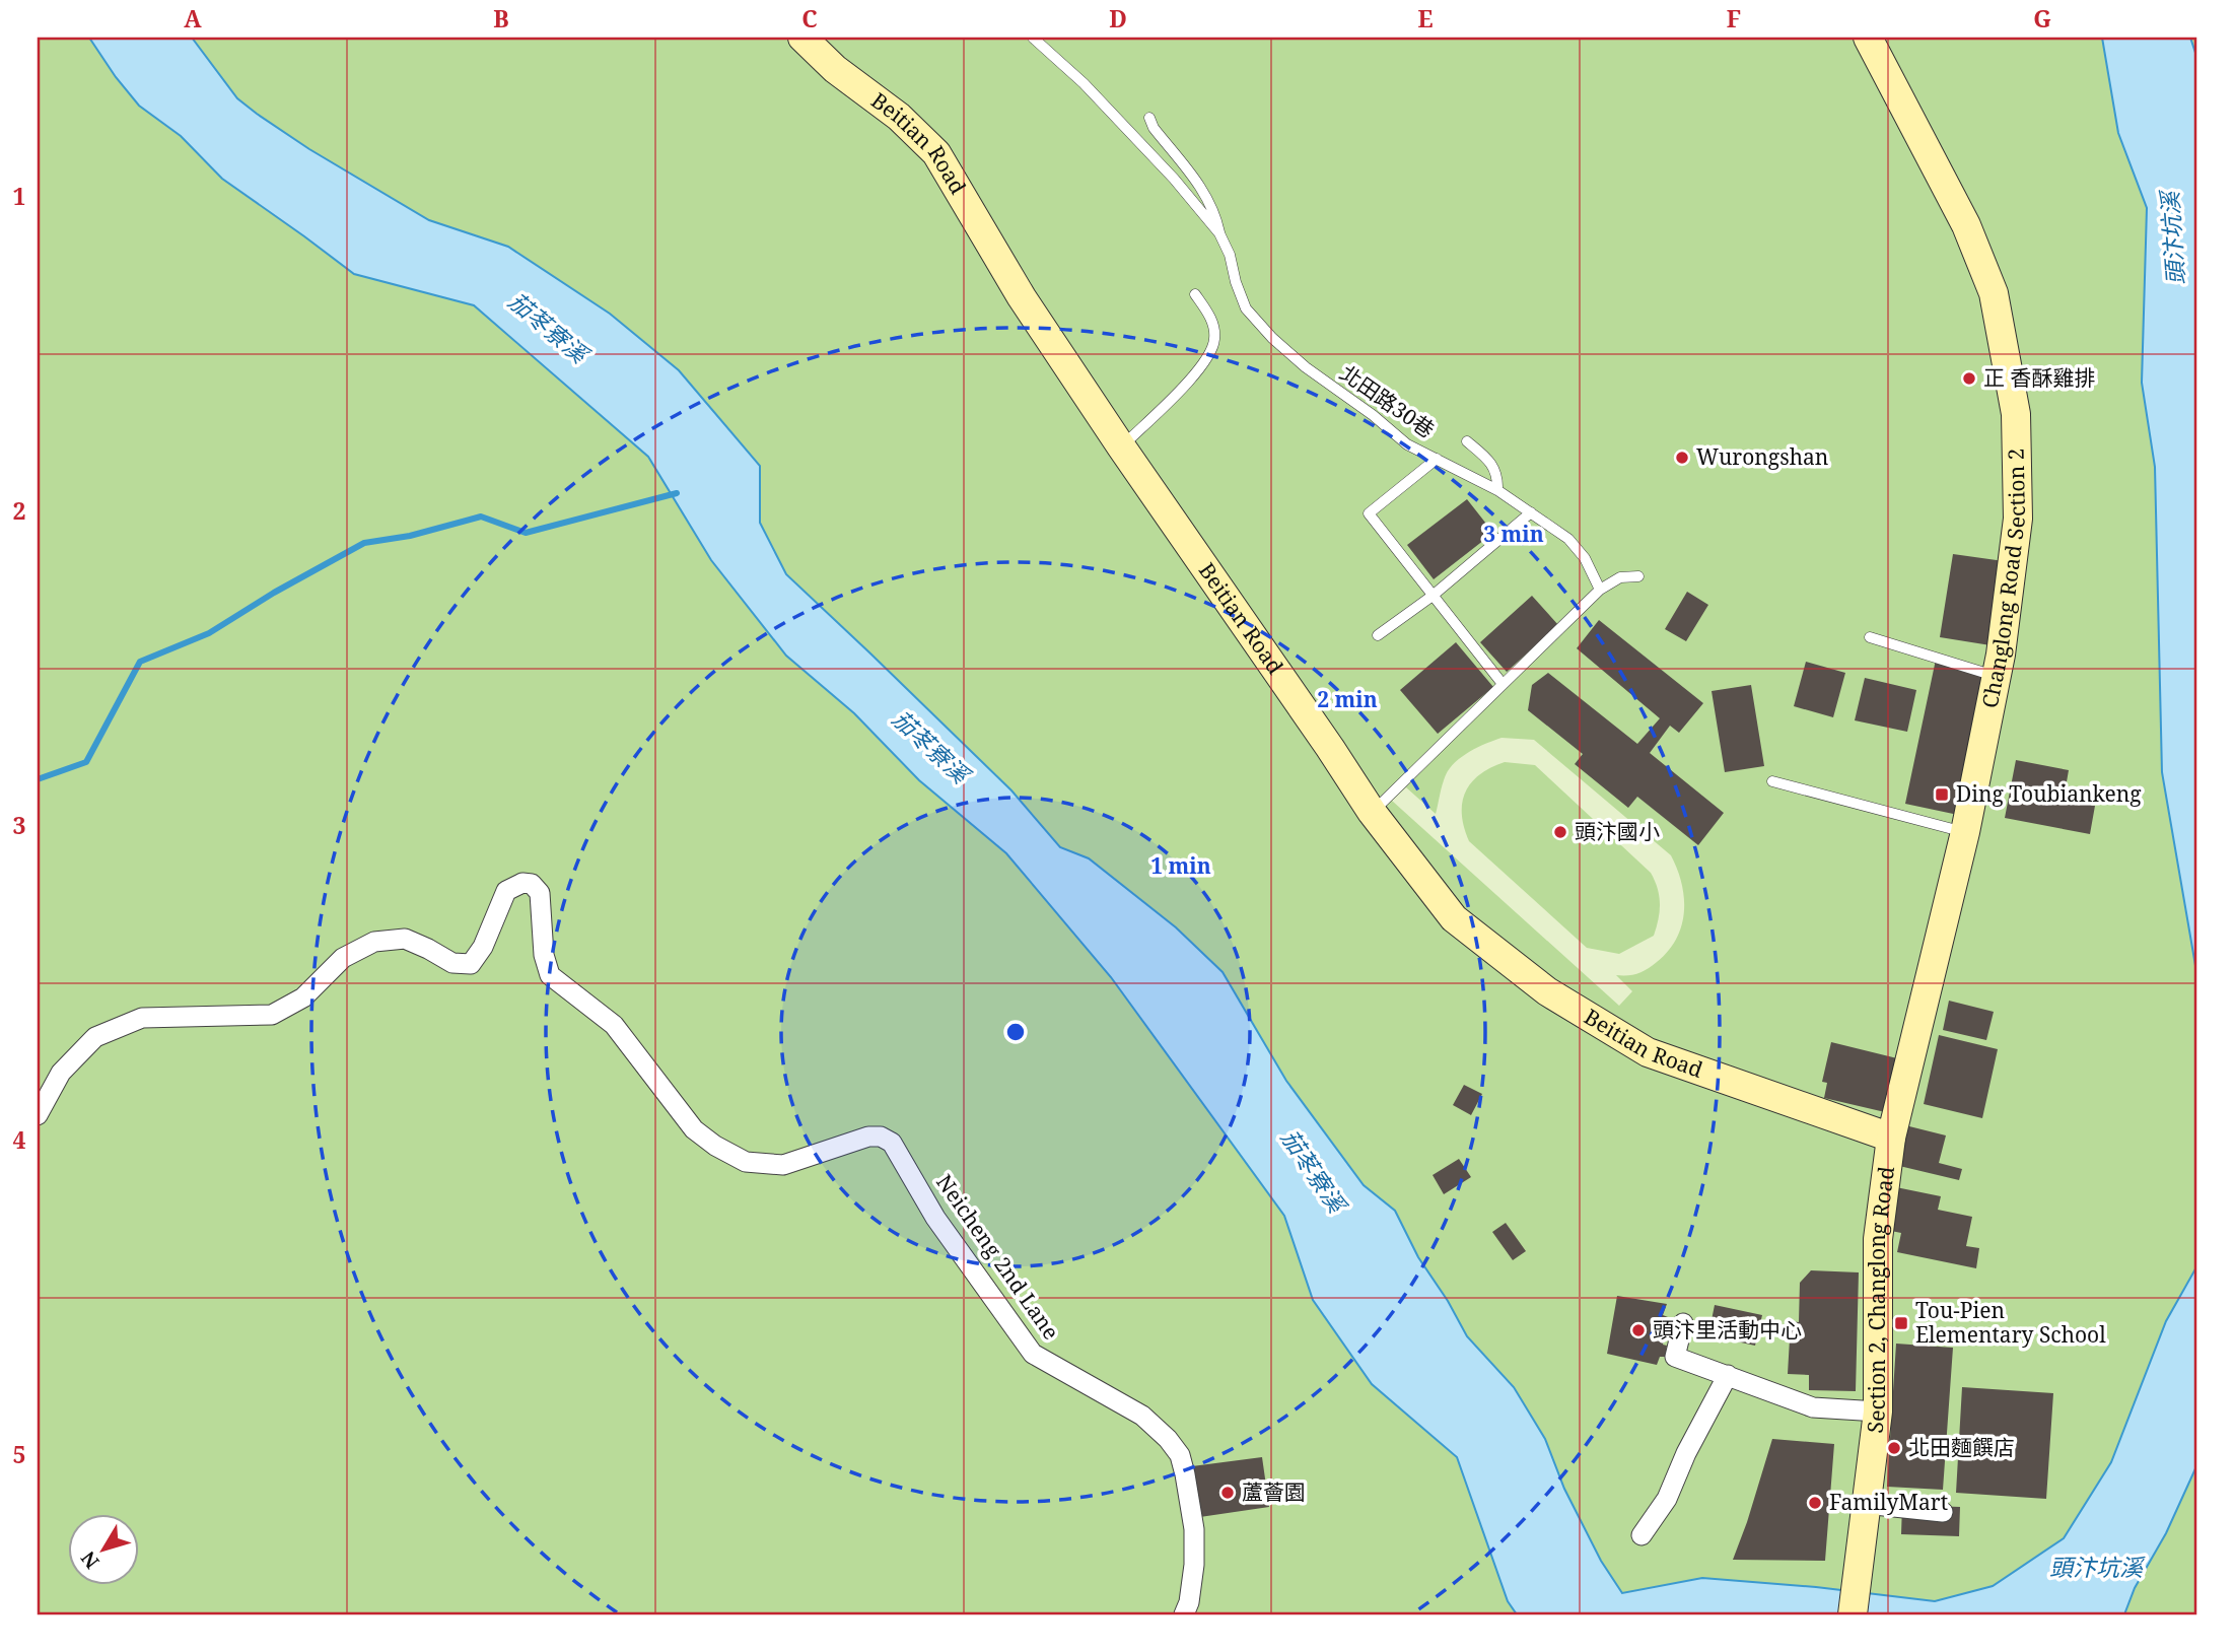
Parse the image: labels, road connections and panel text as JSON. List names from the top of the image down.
{
  "streets": {
    "main road": ["Beitian Road", "Changlong Road Section 2", "Section 2, Changlong Road"],
    "street": ["Neicheng 2nd Lane"],
    "lane": ["北田路30巷"]
  },
  "crossings": [
    ["Beitian Road", "Changlong Road Section 2"],
    ["Beitian Road", "Section 2, Changlong Road"],
    ["Changlong Road Section 2", "Section 2, Changlong Road"]
  ],
  "water": ["頭汴坑溪", "茄苳寮溪"],
  "places": {
    "other": [
      "正 香酥雞排",
      "Wurongshan",
      "頭汴國小",
      "頭汴里活動中心",
      "北田麵饌店",
      "蘆薈園",
      "FamilyMart"
    ],
    "transit": ["Ding Toubiankeng", "Tou-Pien Elementary School"]
  },
  "north": "bottom left",
  "grid": {
    "columns": [
      "A",
      "B",
      "C",
      "D",
      "E",
      "F",
      "G"
    ],
    "rows": [
      "1",
      "2",
      "3",
      "4",
      "5"
    ]
  },
  "rings": ["3 min", "2 min", "1 min"]
}
